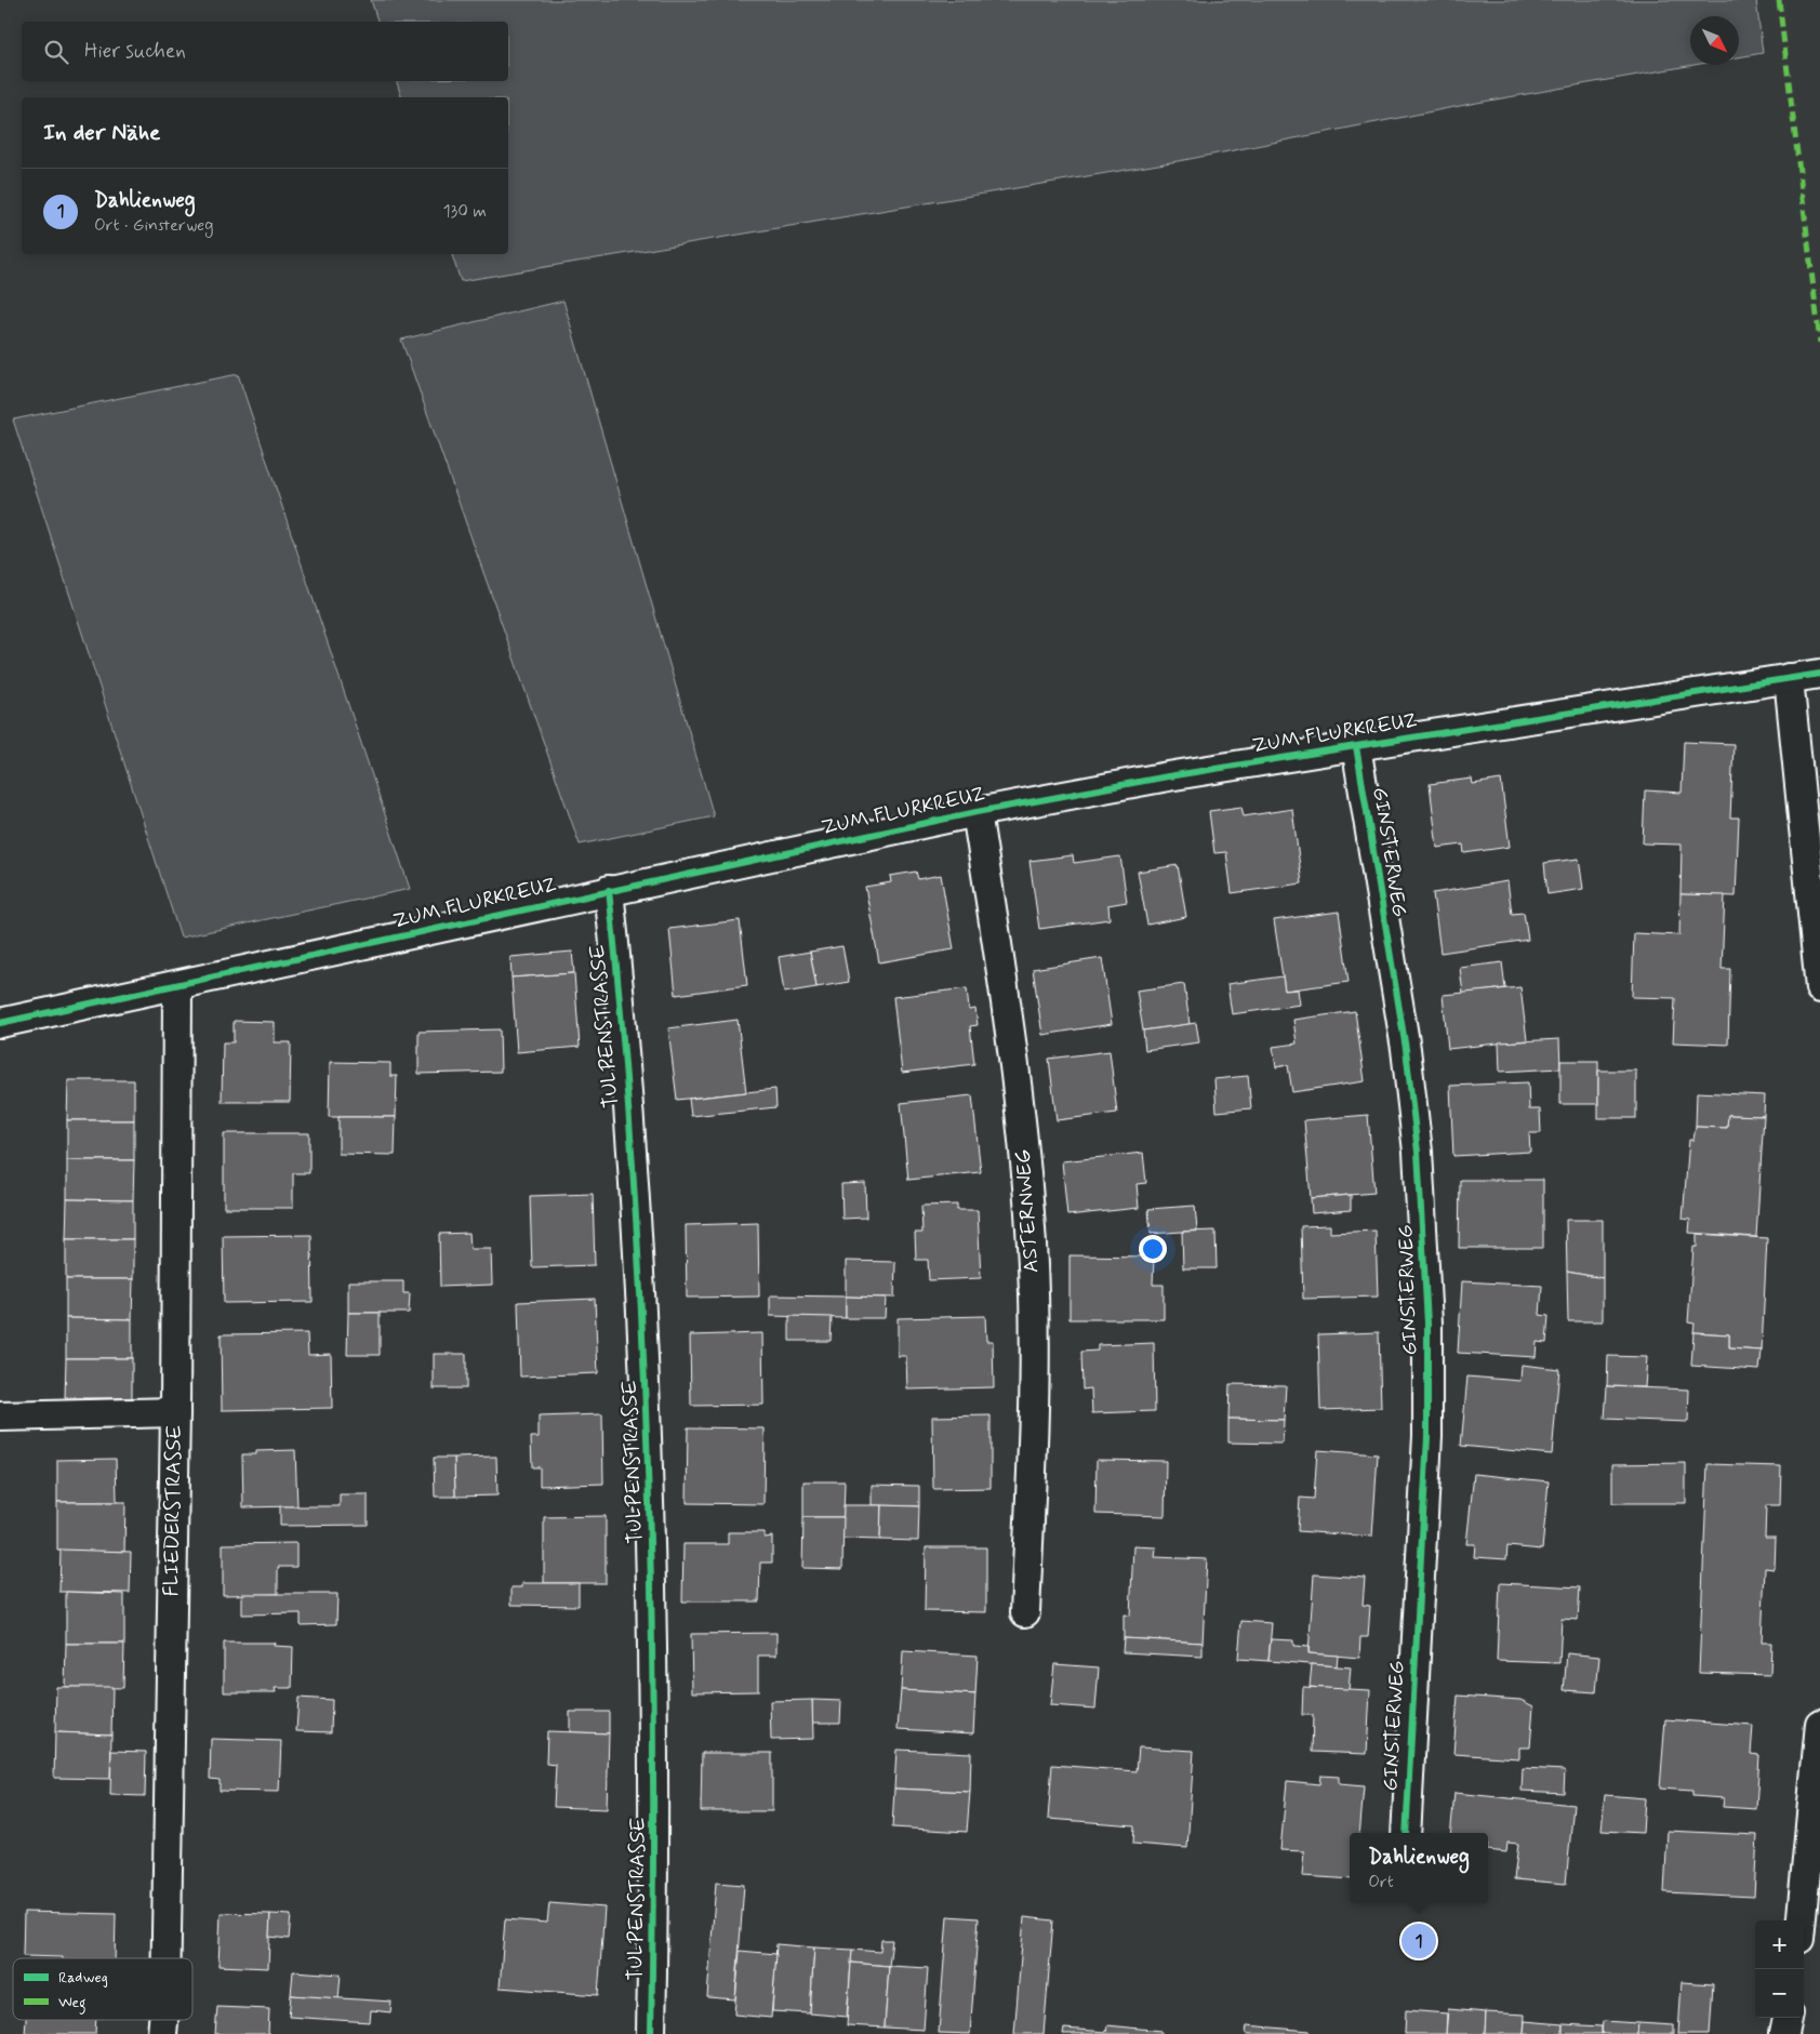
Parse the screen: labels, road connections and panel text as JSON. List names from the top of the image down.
{
  "streets": {
    "street": [
      "ZUM FLURKREUZ",
      "GINSTERWEG",
      "TULPENSTRASSE",
      "ASTERNWEG",
      "FLIEDERSTRASSE"
    ]
  },
  "crossings": [
    ["ZUM FLURKREUZ", "GINSTERWEG"],
    ["ZUM FLURKREUZ", "TULPENSTRASSE"],
    ["ZUM FLURKREUZ", "ASTERNWEG"],
    ["ZUM FLURKREUZ", "FLIEDERSTRASSE"]
  ],
  "legend": ["Radweg", "Weg"],
  "north": "bottom right",
  "page": {
    "search": "Hier suchen",
    "heading": "In der Nähe",
    "list": [
      {
        "mark": "1",
        "name": "Dahlienweg",
        "note": "Ort · Ginsterweg",
        "value": "130 m"
      }
    ],
    "popup": ["Dahlienweg", "Ort"],
    "map_buttons": ["+", "−"],
    "pins": "1"
  }
}
